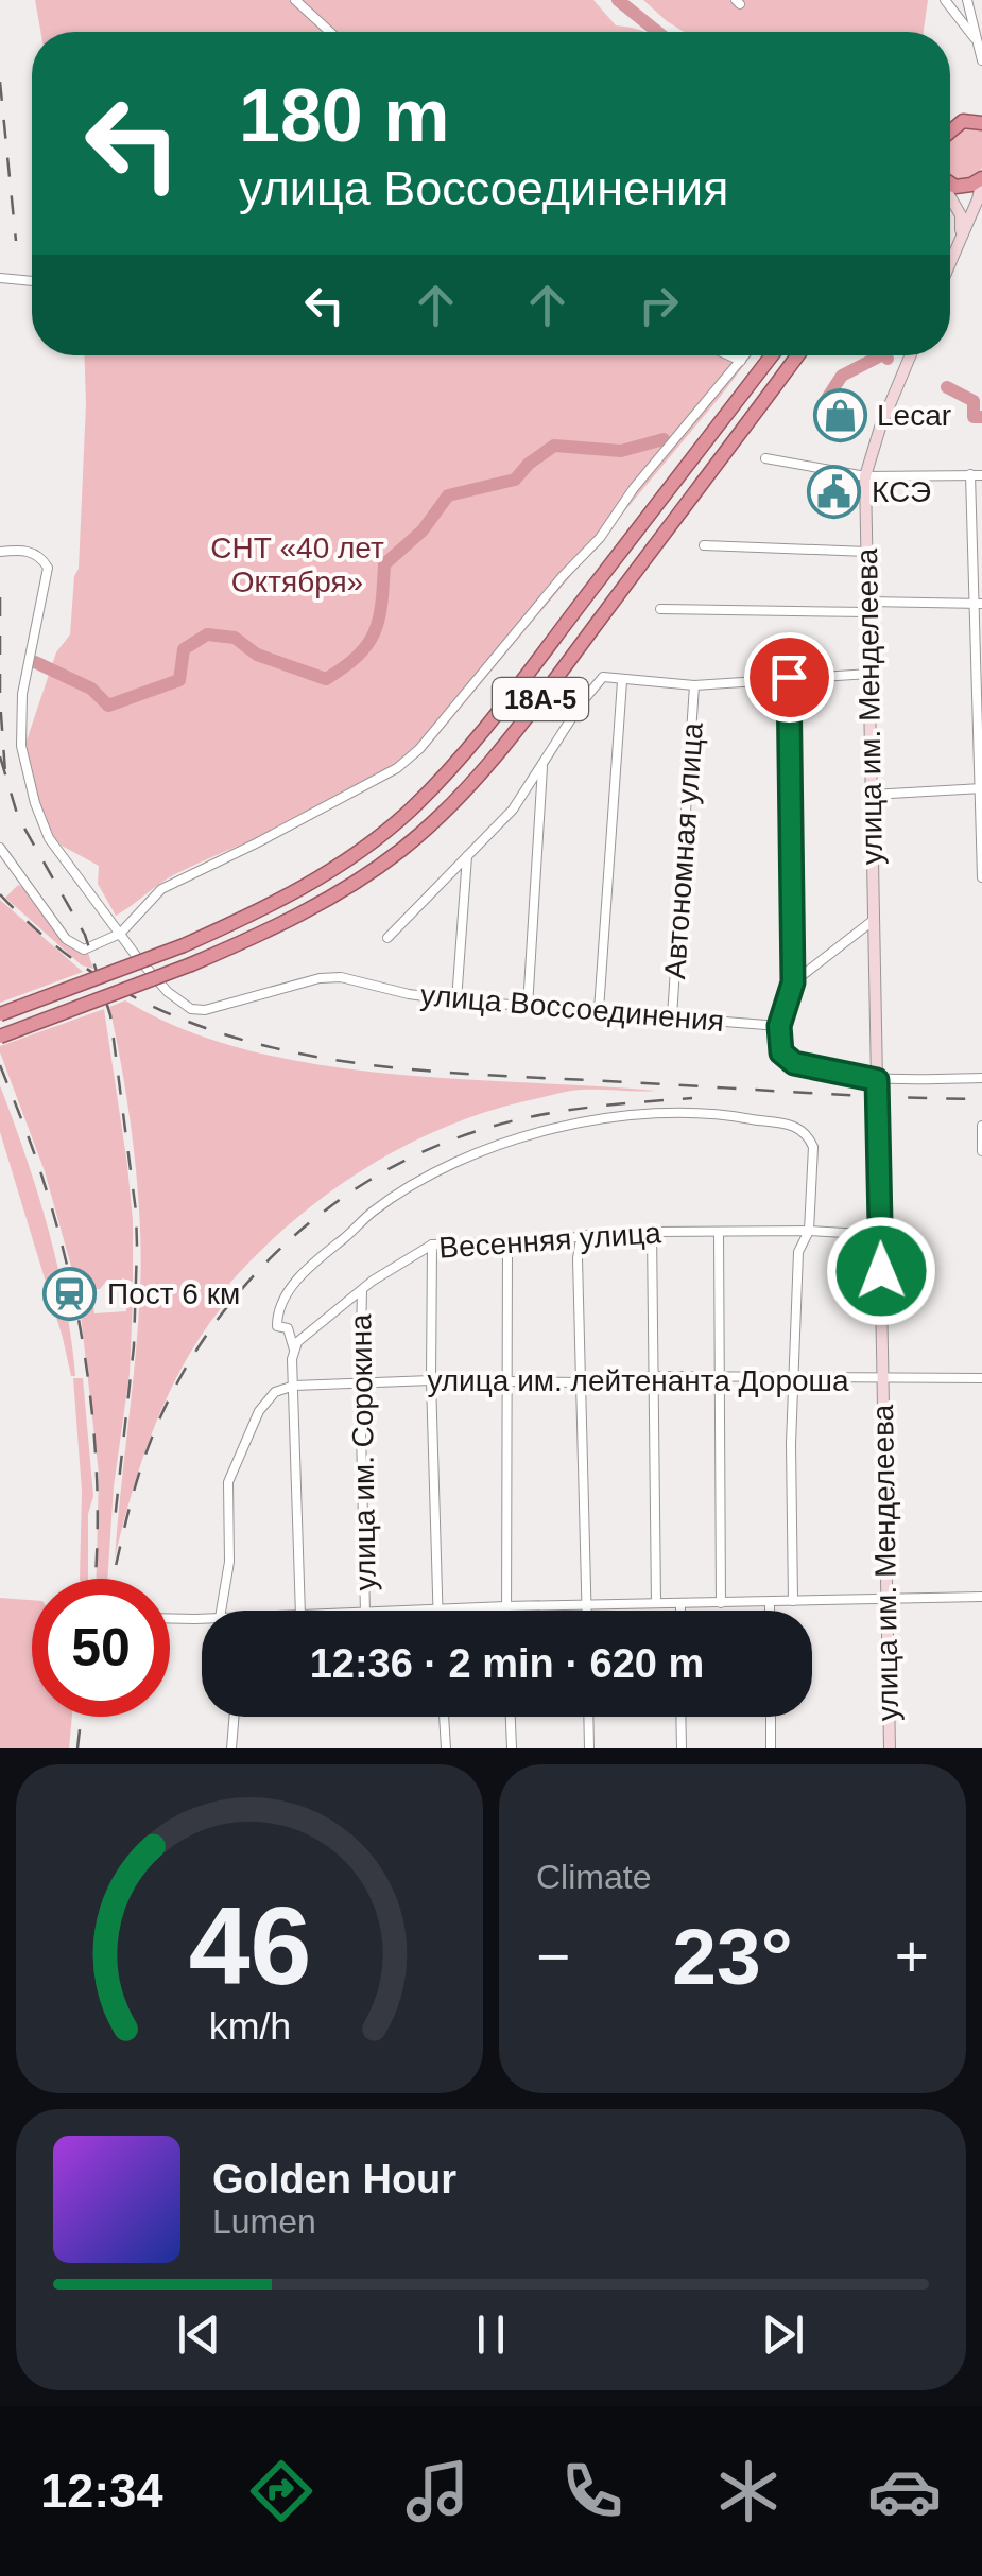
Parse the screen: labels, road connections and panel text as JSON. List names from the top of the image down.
{
  "streets": {
    "highway": ["18А-5"],
    "main road": ["улица им. Менделеева"],
    "street": [
      "Автономная улица",
      "улица Воссоединения",
      "Весенняя улица",
      "улица им. лейтенанта Дороша",
      "улица им. Сорокина"
    ]
  },
  "crossings": [
    ["улица им. Менделеева", "Весенняя улица"],
    ["улица им. Менделеева", "улица им. лейтенанта Дороша"],
    ["Автономная улица", "улица Воссоединения"],
    ["Весенняя улица", "улица им. Сорокина"],
    ["улица им. лейтенанта Дороша", "улица им. Сорокина"]
  ],
  "parks": ["СНТ «40 лет Октября»"],
  "places": {
    "shop": ["Lecar"],
    "public building": ["КСЭ"],
    "station": ["Пост 6 км"]
  },
  "page": {
    "turn": ["180 m", "улица Воссоединения"],
    "limit": "50",
    "trip": "12:36 · 2 min · 620 m",
    "tile": "Climate",
    "heat": ["−", "23°", "+"],
    "song": ["Golden Hour", "Lumen"],
    "tabs": "12:34",
    "gauge": ["46", "km/h"]
  }
}
